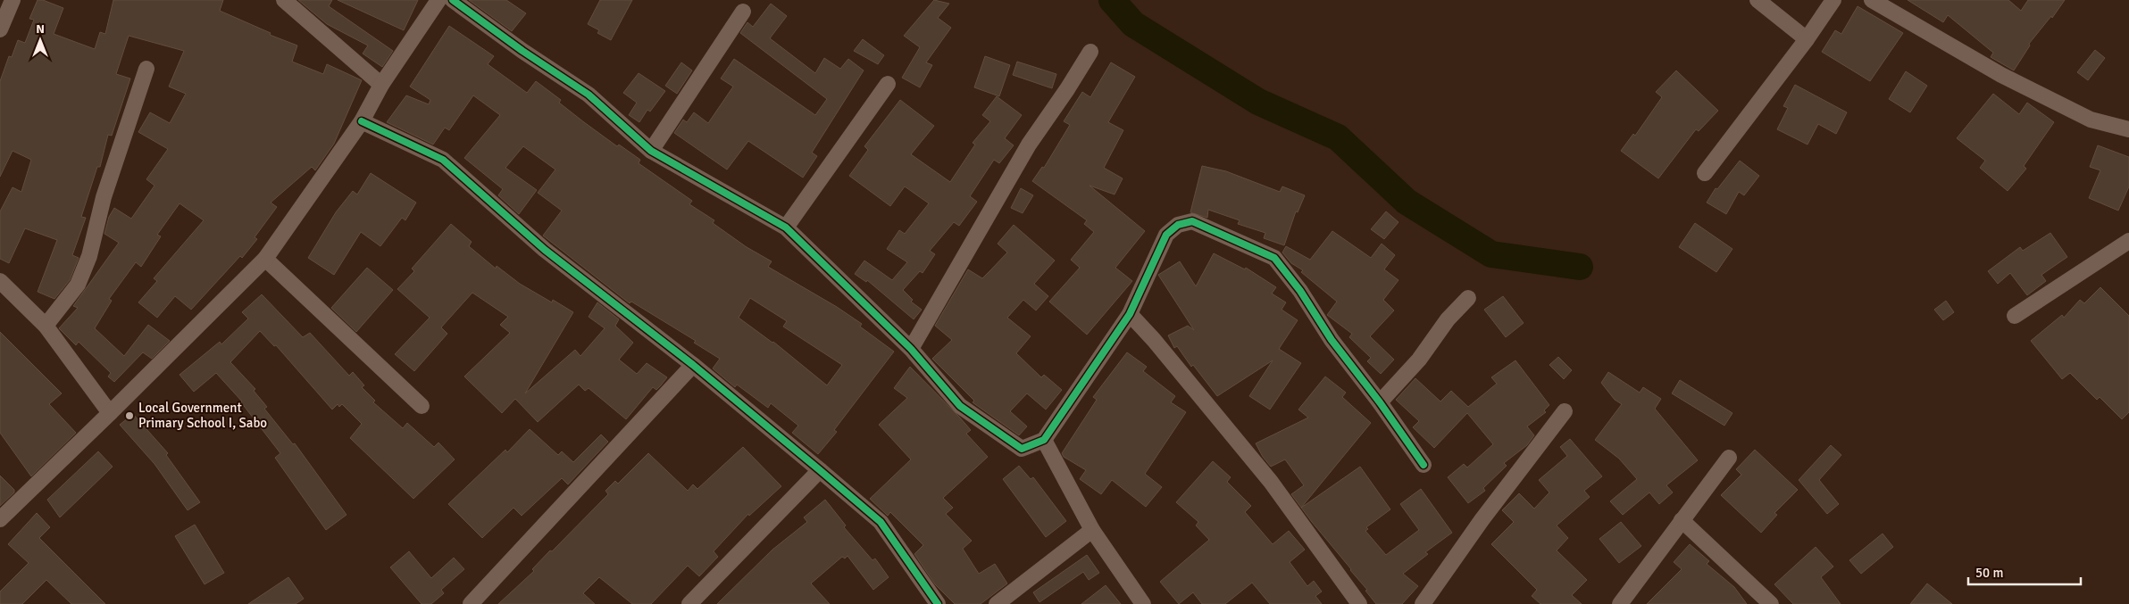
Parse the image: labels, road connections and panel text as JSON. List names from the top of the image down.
{
  "places": ["Local Government Primary School I, Sabo"],
  "scale_bar": "50 m",
  "north": "top"
}
